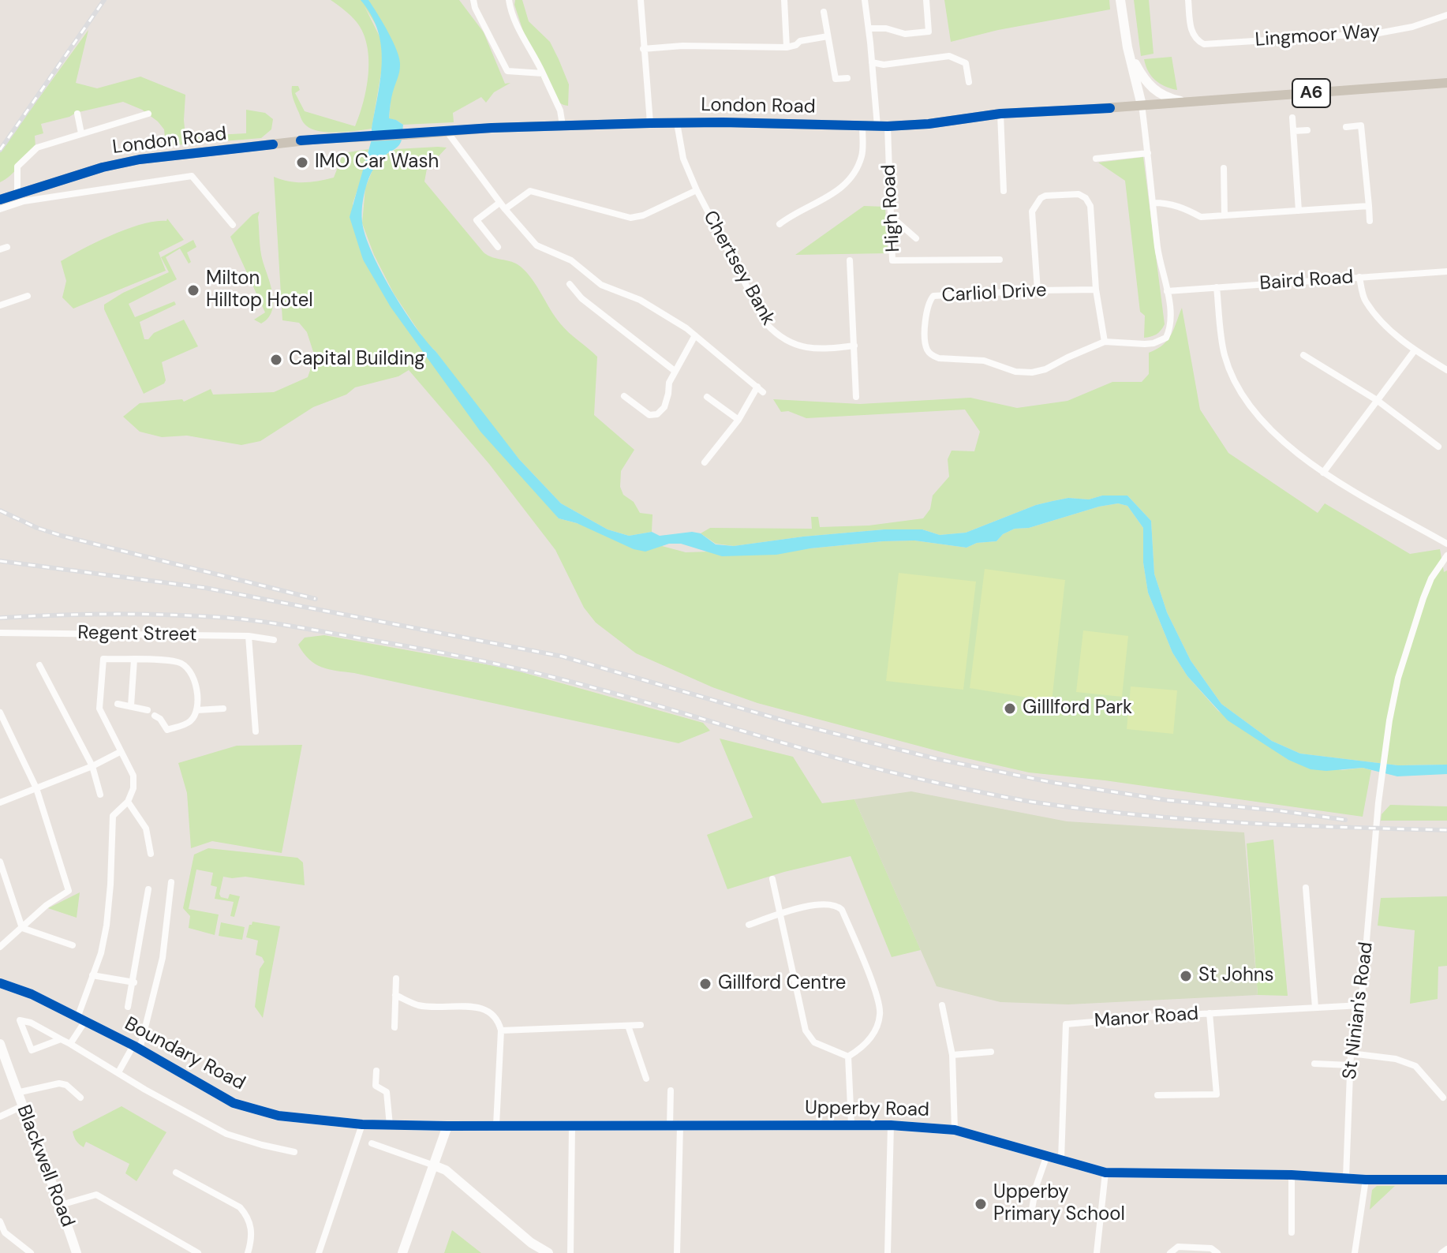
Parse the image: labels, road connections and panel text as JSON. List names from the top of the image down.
{
  "streets": {
    "main road": ["A6", "London Road"],
    "street": [
      "Lingmoor Way",
      "High Road",
      "Chertsey Bank",
      "Baird Road",
      "Carliol Drive",
      "Regent Street",
      "St Ninian's Road",
      "Manor Road",
      "Boundary Road",
      "Upperby Road",
      "Blackwell Road"
    ]
  },
  "crossings": [
    ["London Road", "High Road"],
    ["London Road", "Chertsey Bank"],
    ["London Road", "Carliol Drive"],
    ["Baird Road", "Carliol Drive"],
    ["St Ninian's Road", "Manor Road"],
    ["St Ninian's Road", "Upperby Road"],
    ["Manor Road", "Upperby Road"],
    ["Boundary Road", "Upperby Road"]
  ],
  "places": [
    "IMO Car Wash",
    "Milton Hilltop Hotel",
    "Capital Building",
    "Gilllford Park",
    "St Johns",
    "Gillford Centre",
    "Upperby Primary School"
  ]
}
